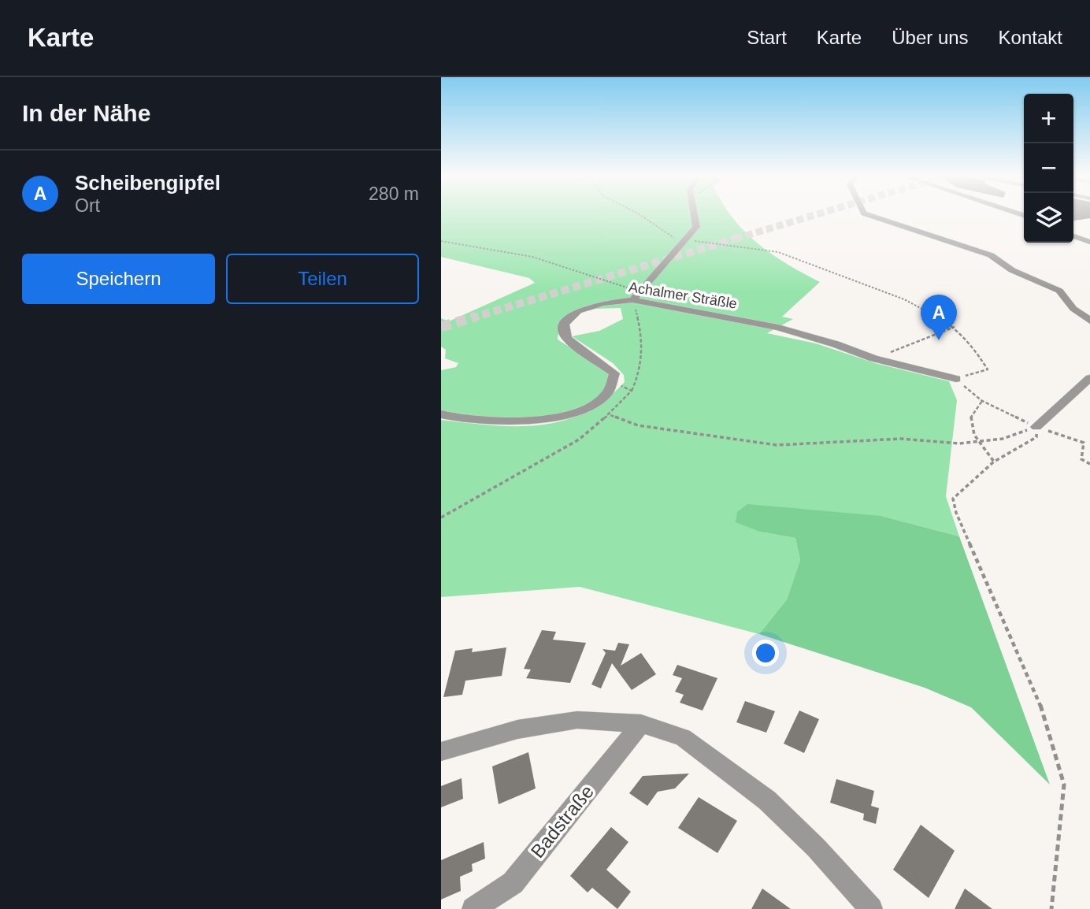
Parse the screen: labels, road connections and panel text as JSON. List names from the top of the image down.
{
  "streets": {
    "street": ["Achalmer Sträßle", "Badstraße"]
  },
  "page": {
    "header": "Karte",
    "nav": [
      "Start",
      "Karte",
      "Über uns",
      "Kontakt"
    ],
    "heading": "In der Nähe",
    "map_buttons": ["+", "−"],
    "list": [
      {
        "mark": "A",
        "name": "Scheibengipfel",
        "note": "Ort",
        "value": "280 m"
      }
    ],
    "buttons": ["Speichern", "Teilen"],
    "pins": "A"
  }
}
